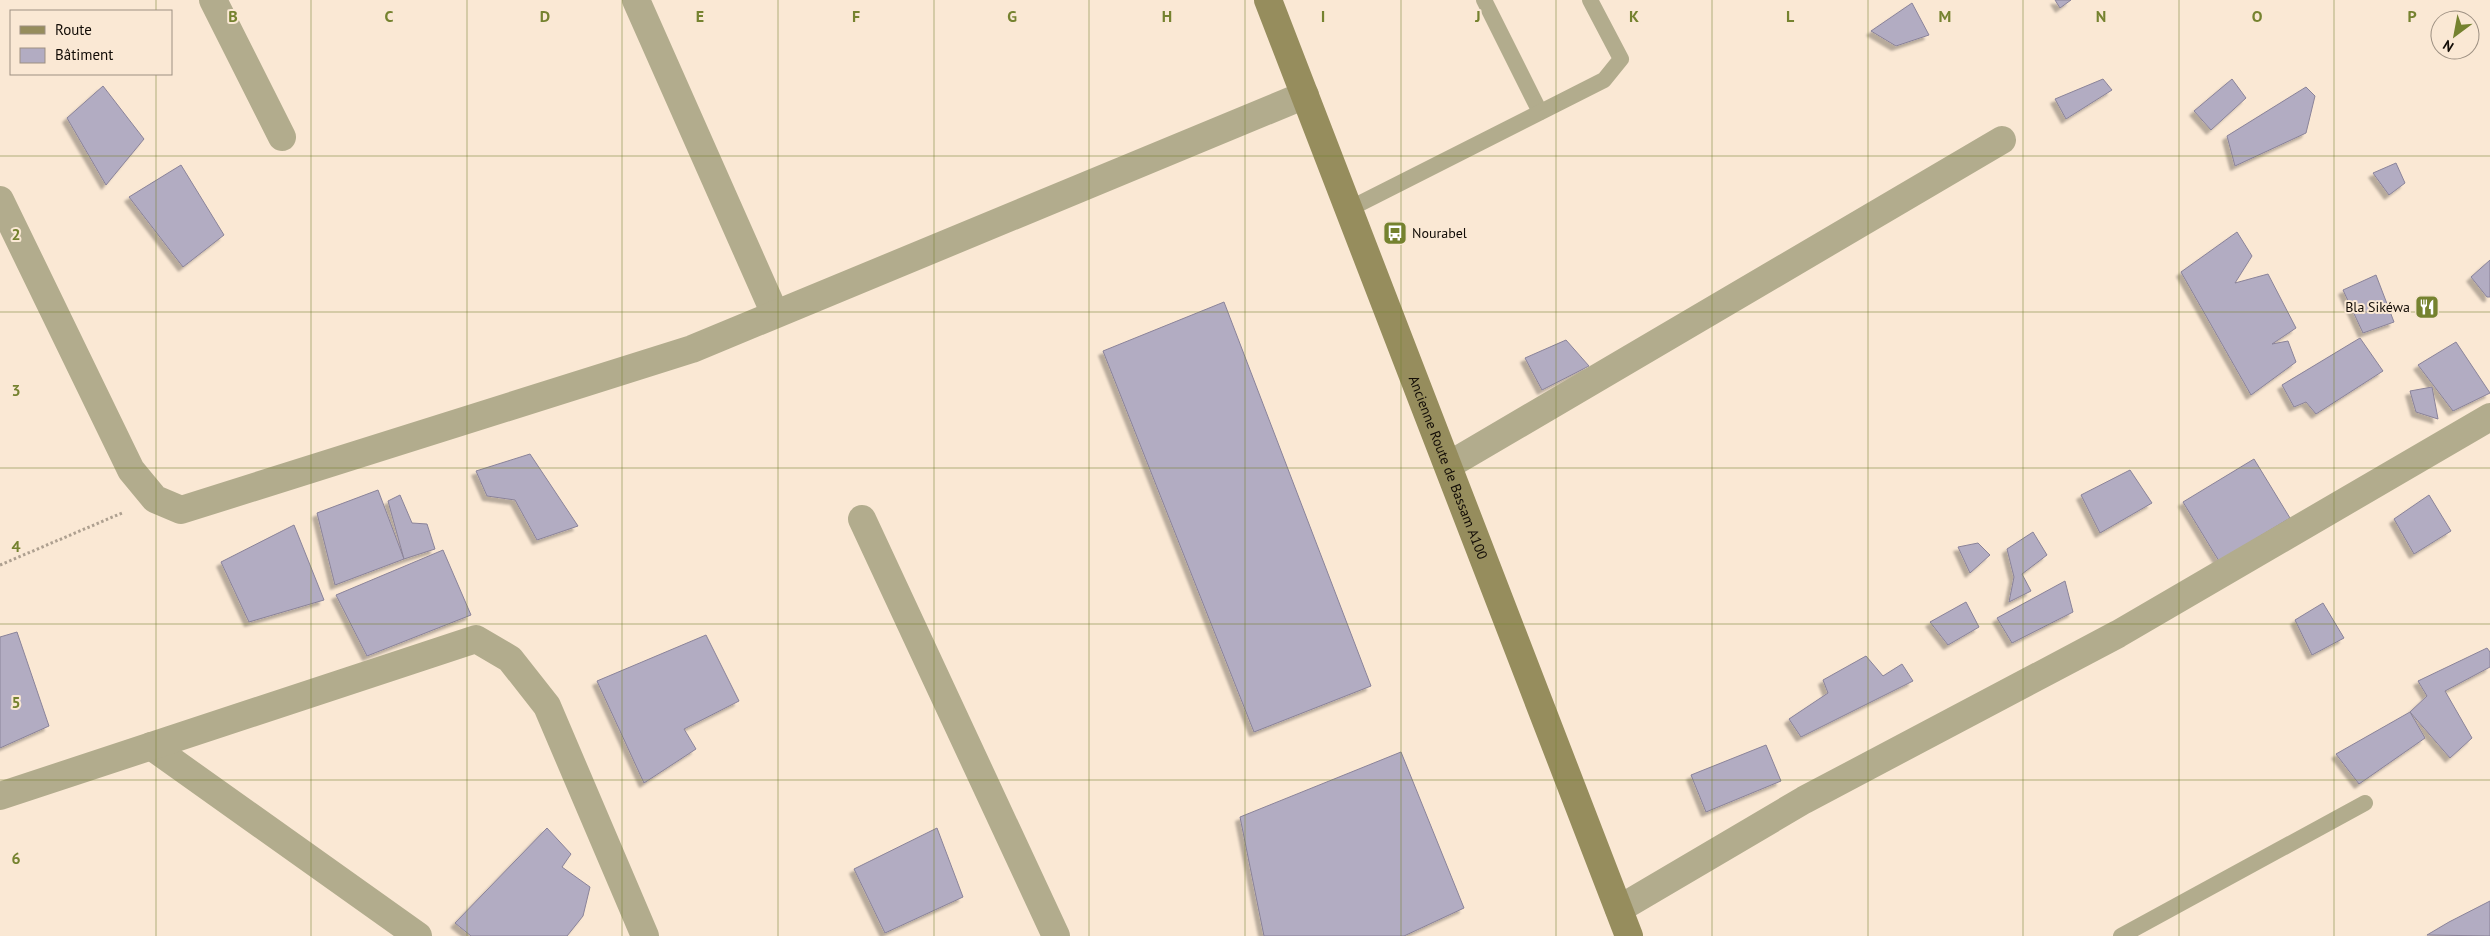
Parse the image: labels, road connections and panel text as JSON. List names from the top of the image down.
{
  "streets": {
    "main road": ["Ancienne Route de Bassam A100"]
  },
  "places": {
    "bus stop": ["Nourabel"],
    "restaurant": ["Bla Sikéwa"]
  },
  "legend": ["Route", "Bâtiment"],
  "north": "bottom left",
  "grid": {
    "columns": [
      "B",
      "C",
      "D",
      "E",
      "F",
      "G",
      "H",
      "I",
      "J",
      "K",
      "L",
      "M",
      "N",
      "O",
      "P"
    ],
    "rows": [
      "2",
      "3",
      "4",
      "5",
      "6"
    ]
  }
}
